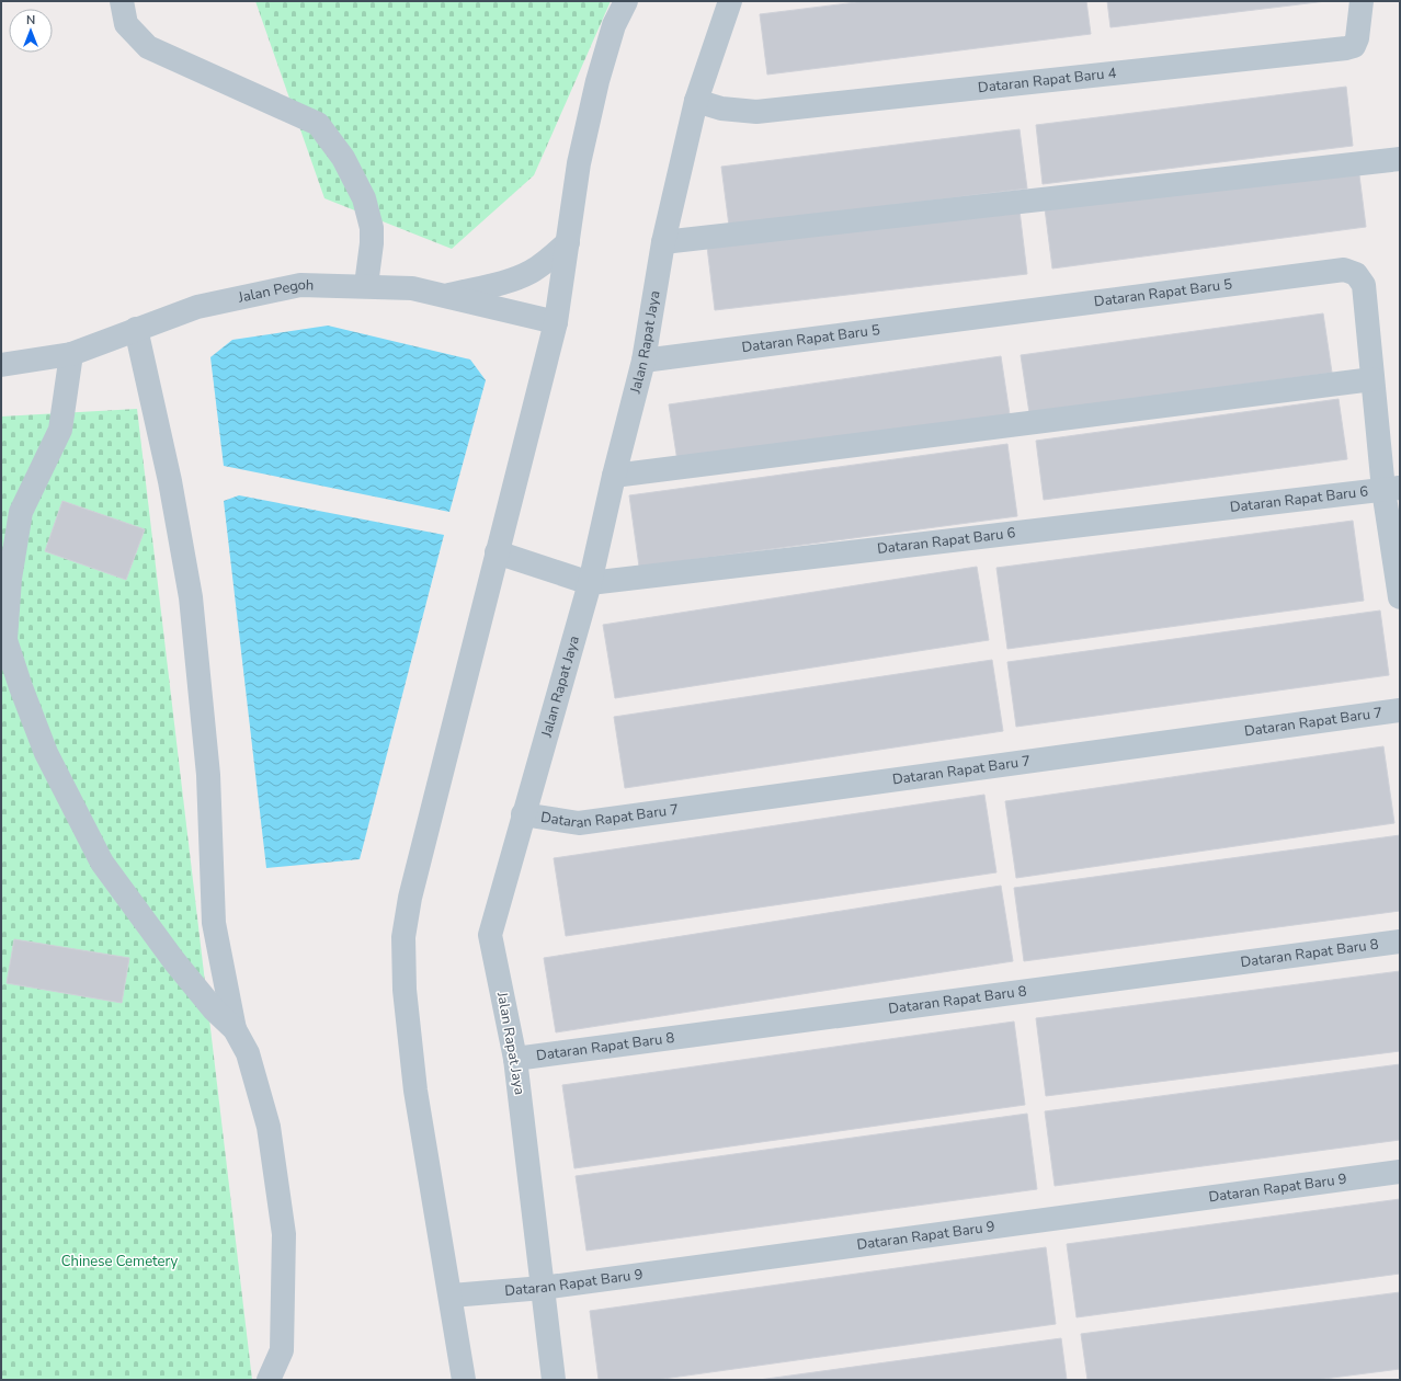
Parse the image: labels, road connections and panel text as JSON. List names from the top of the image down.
{
  "streets": {
    "street": [
      "Dataran Rapat Baru 4",
      "Jalan Pegoh",
      "Dataran Rapat Baru 5",
      "Jalan Rapat Jaya",
      "Dataran Rapat Baru 6",
      "Dataran Rapat Baru 7",
      "Dataran Rapat Baru 8",
      "Dataran Rapat Baru 9"
    ]
  },
  "crossings": [
    ["Dataran Rapat Baru 4", "Jalan Rapat Jaya"],
    ["Dataran Rapat Baru 5", "Jalan Rapat Jaya"],
    ["Dataran Rapat Baru 5", "Dataran Rapat Baru 6"],
    ["Jalan Rapat Jaya", "Dataran Rapat Baru 6"],
    ["Jalan Rapat Jaya", "Dataran Rapat Baru 7"],
    ["Jalan Rapat Jaya", "Dataran Rapat Baru 8"],
    ["Jalan Rapat Jaya", "Dataran Rapat Baru 9"]
  ],
  "parks": ["Chinese Cemetery"],
  "north": "top"
}
